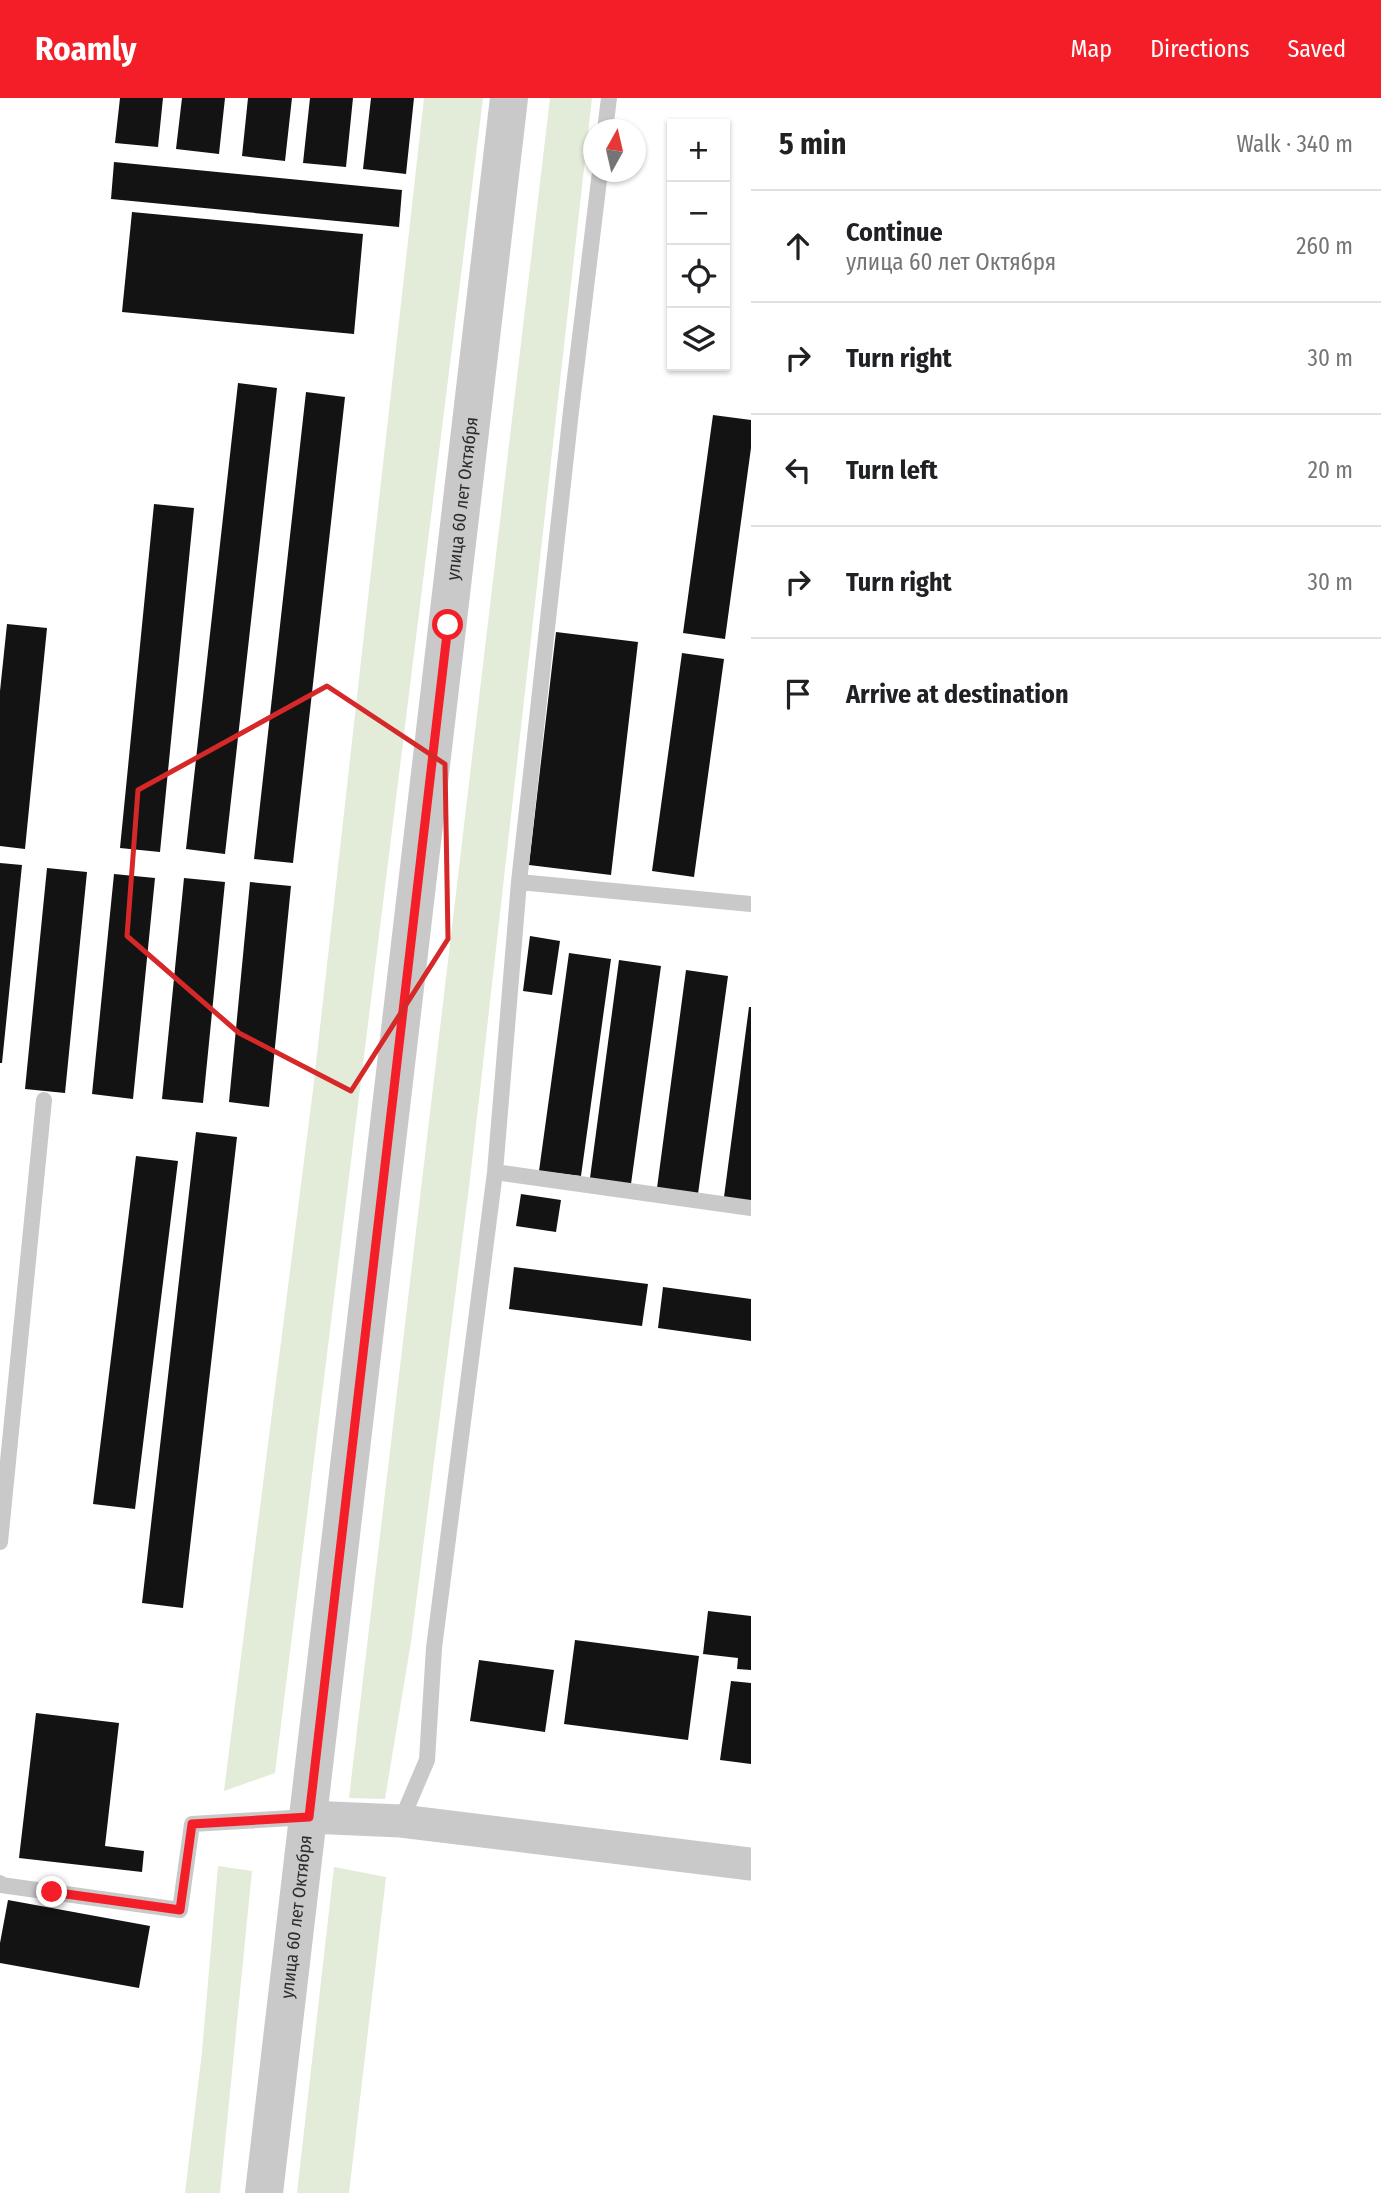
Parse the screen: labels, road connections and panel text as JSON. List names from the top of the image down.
{
  "streets": {
    "street": ["улица 60 лет Октября"]
  },
  "north": "top",
  "page": {
    "header": "Roamly",
    "nav": ["Map", "Directions", "Saved"],
    "heading": ["5 min", "Walk · 340 m"],
    "map_buttons": ["+", "−"],
    "list": [
      ["Continue", "улица 60 лет Октября", "260 m"],
      ["Turn right", "30 m"],
      ["Turn left", "20 m"],
      ["Turn right", "30 m"],
      "Arrive at destination"
    ]
  }
}
